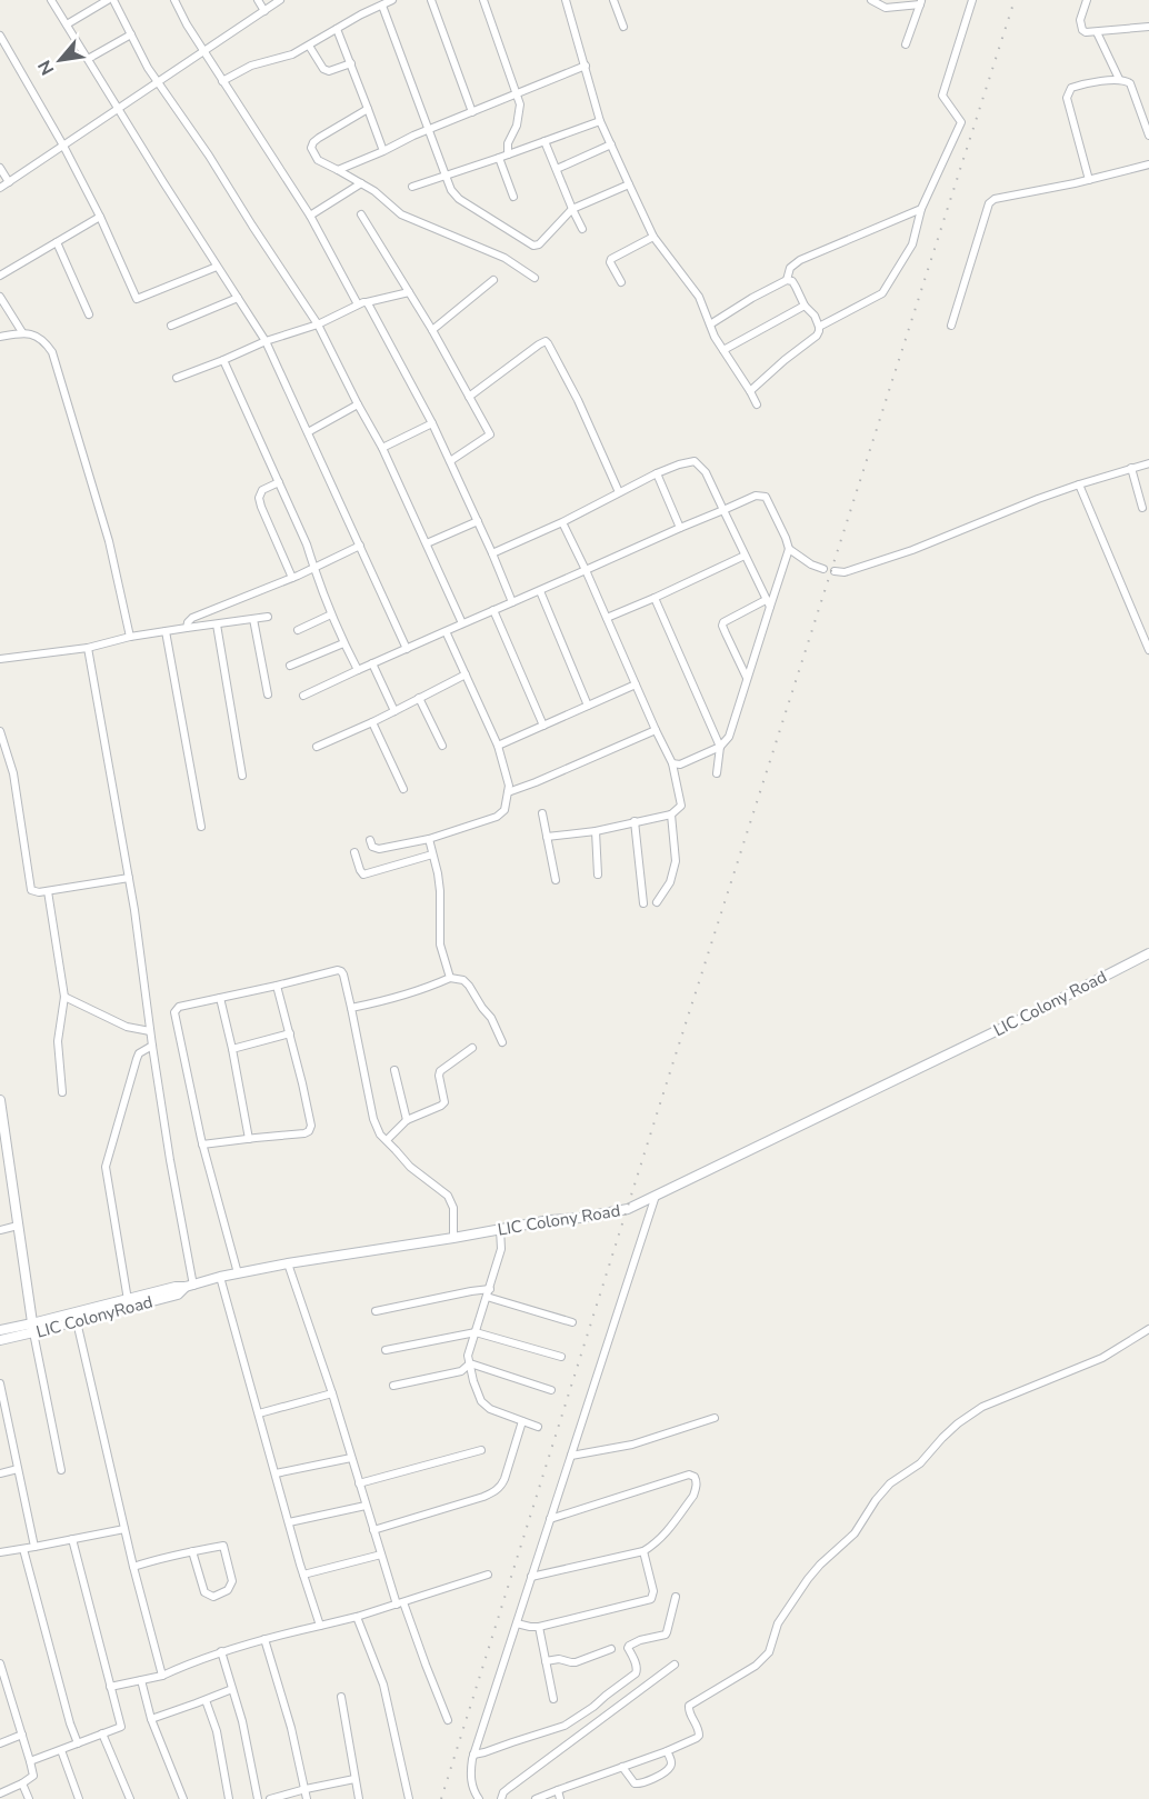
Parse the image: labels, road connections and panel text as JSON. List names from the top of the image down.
{
  "streets": {
    "main road": ["LIC Colony Road", "LIC ColonyRoad"]
  },
  "crossings": [
    ["LIC Colony Road", "LIC ColonyRoad"]
  ],
  "north": "bottom left"
}
